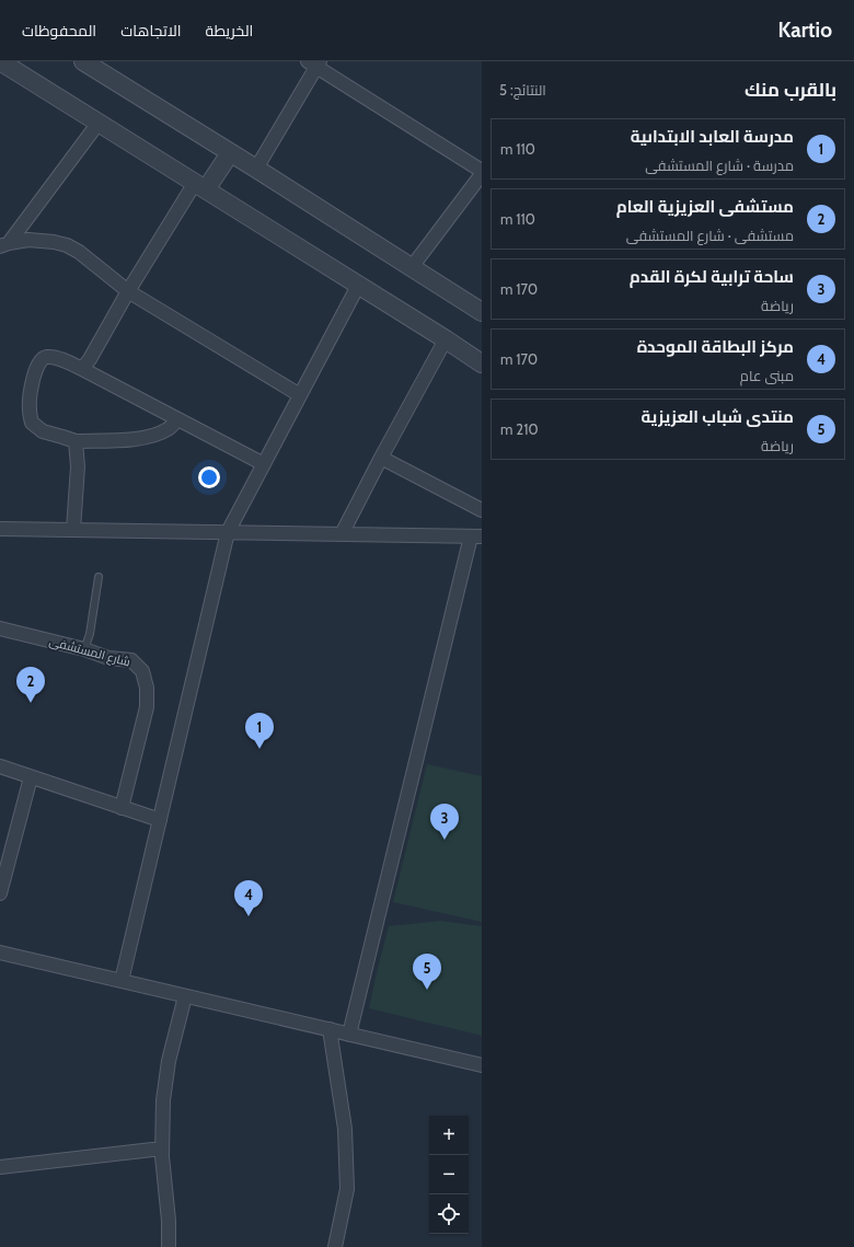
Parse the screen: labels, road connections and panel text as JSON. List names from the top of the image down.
{
  "streets": {
    "street": ["شارع المستشفى"]
  },
  "page": {
    "header": "Kartio",
    "nav": ["الخريطة", "الاتجاهات", "المحفوظات"],
    "heading": ["بالقرب منك", "النتائج: 5"],
    "list": [
      {
        "mark": "1",
        "name": "مدرسة العابد الابتداىية",
        "note": "مدرسة · شارع المستشفى",
        "value": "110 m"
      },
      {
        "mark": "2",
        "name": "مستشفى العزيزية العام",
        "note": "مستشفى · شارع المستشفى",
        "value": "110 m"
      },
      {
        "mark": "3",
        "name": "ساحة ترابية لكرة القدم",
        "note": "رياضة",
        "value": "170 m"
      },
      {
        "mark": "4",
        "name": "مركز البطاقة الموحدة",
        "note": "مبنى عام",
        "value": "170 m"
      },
      {
        "mark": "5",
        "name": "منتدى شباب العزيزية",
        "note": "رياضة",
        "value": "210 m"
      }
    ],
    "pins": [
      "2",
      "1",
      "3",
      "4",
      "5"
    ],
    "map_buttons": ["+", "−"]
  }
}
